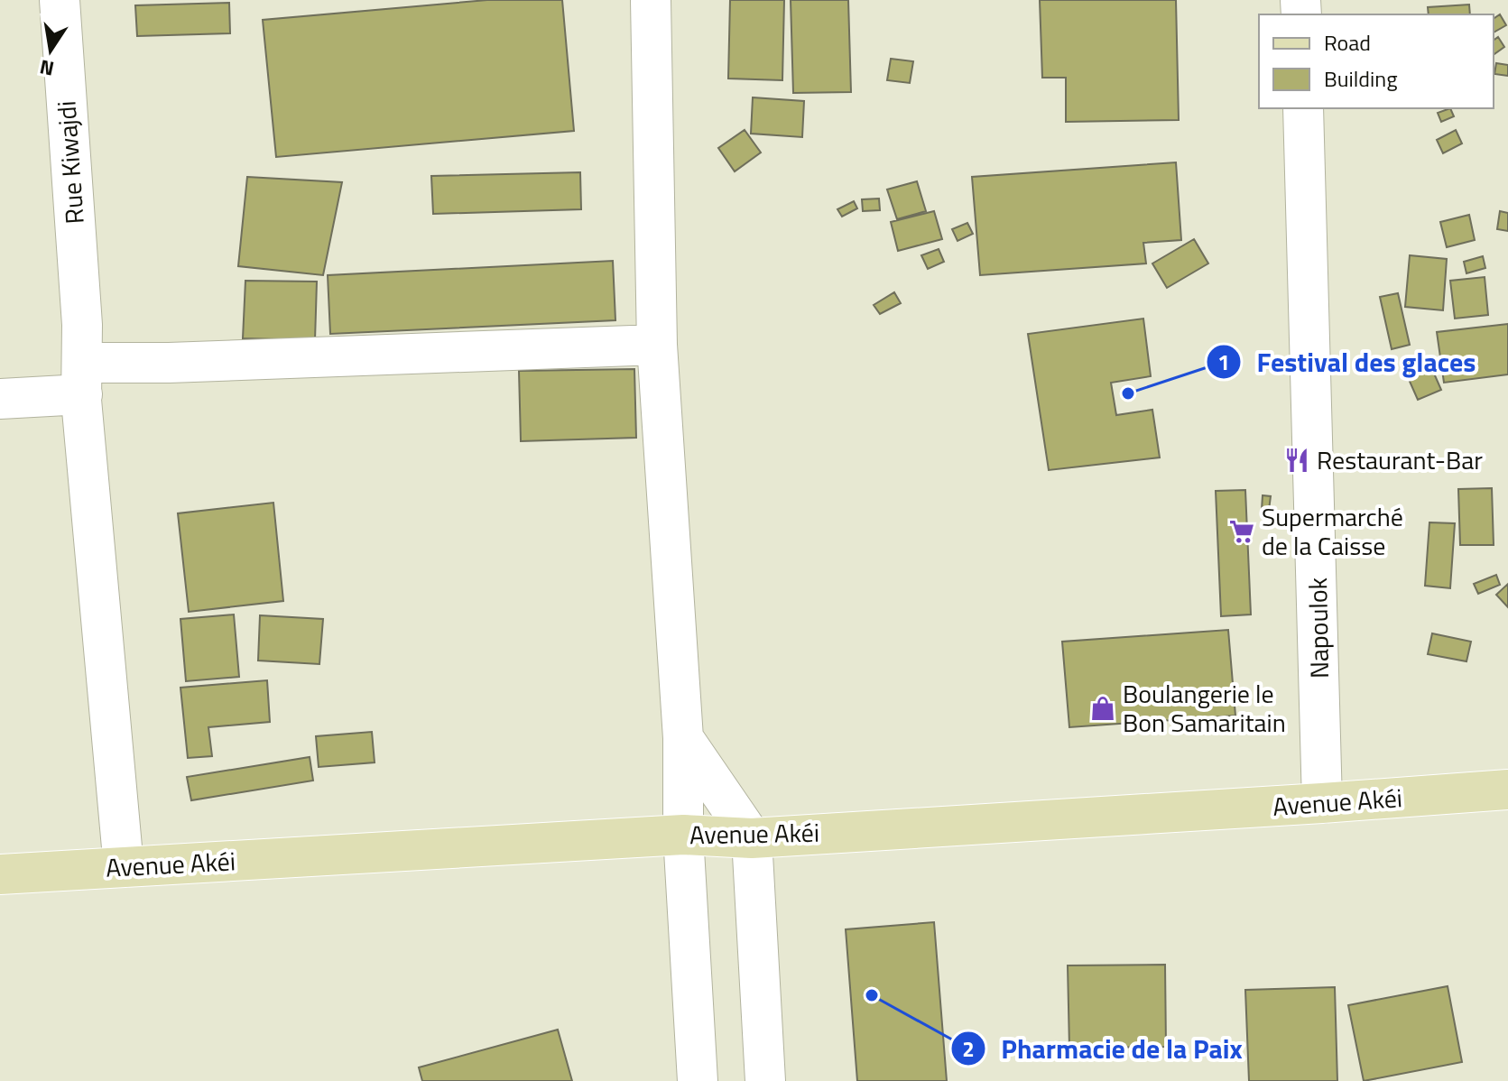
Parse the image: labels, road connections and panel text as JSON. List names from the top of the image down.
{
  "streets": {
    "main road": ["Avenue Akéi"],
    "street": ["Rue Kiwajdi", "Napoulok"]
  },
  "crossings": [
    ["Rue Kiwajdi", "Avenue Akéi"],
    ["Napoulok", "Avenue Akéi"]
  ],
  "places": {
    "other": ["Festival des glaces", "Pharmacie de la Paix"],
    "restaurant": ["Restaurant-Bar"],
    "supermarket": ["Supermarché de la Caisse"],
    "shop": ["Boulangerie le Bon Samaritain"]
  },
  "legend": ["Road", "Building"],
  "north": "bottom"
}
